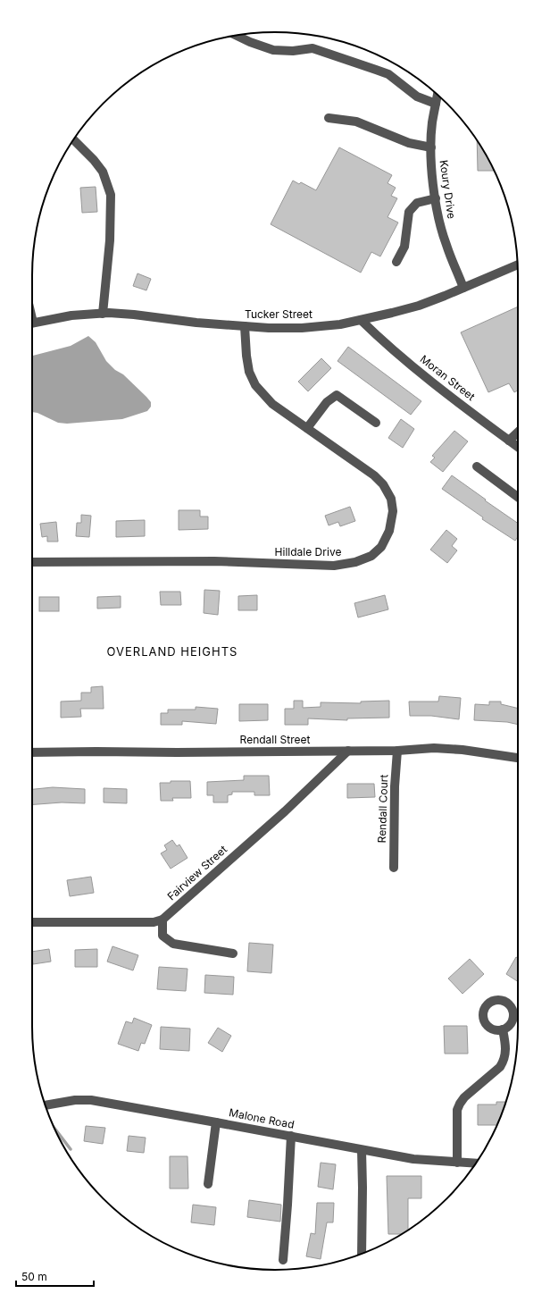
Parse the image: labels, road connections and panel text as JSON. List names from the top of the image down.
{
  "streets": {
    "street": [
      "Koury Drive",
      "Tucker Street",
      "Moran Street",
      "Hilldale Drive",
      "Rendall Street",
      "Rendall Court",
      "Fairview Street",
      "Malone Road"
    ]
  },
  "crossings": [
    ["Koury Drive", "Tucker Street"],
    ["Tucker Street", "Moran Street"],
    ["Tucker Street", "Hilldale Drive"],
    ["Rendall Street", "Rendall Court"],
    ["Rendall Street", "Fairview Street"]
  ],
  "districts": ["OVERLAND HEIGHTS"],
  "scale_bar": "50 m"
}
